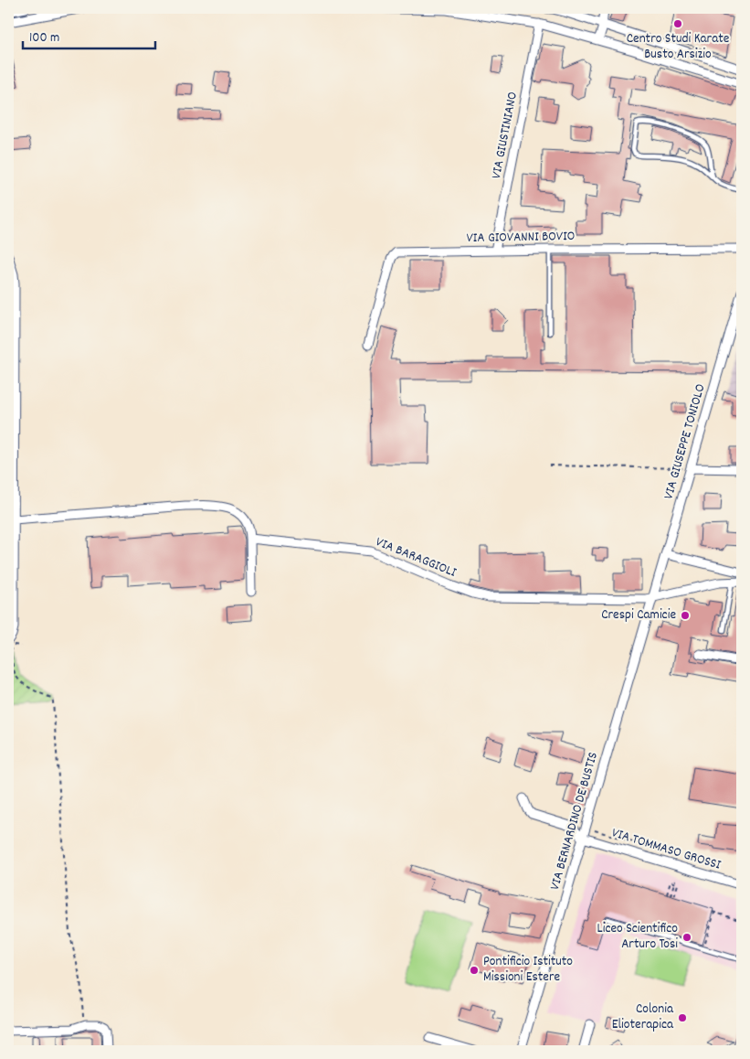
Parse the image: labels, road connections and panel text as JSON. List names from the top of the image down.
{
  "streets": {
    "street": [
      "VIA GIUSTINIANO",
      "VIA GIOVANNI BOVIO",
      "VIA GIUSEPPE TONIOLO",
      "VIA BARAGGIOLI",
      "VIA BERNARDINO DE BUSTIS",
      "VIA TOMMASO GROSSI"
    ]
  },
  "crossings": [
    ["VIA GIUSTINIANO", "VIA GIOVANNI BOVIO"],
    ["VIA GIUSEPPE TONIOLO", "VIA BARAGGIOLI"],
    ["VIA GIUSEPPE TONIOLO", "VIA BERNARDINO DE BUSTIS"],
    ["VIA BARAGGIOLI", "VIA BERNARDINO DE BUSTIS"],
    ["VIA BERNARDINO DE BUSTIS", "VIA TOMMASO GROSSI"]
  ],
  "places": [
    "Centro Studi Karate Busto Arsizio",
    "Crespi Camicie",
    "Liceo Scientifico Arturo Tosi",
    "Pontificio Istituto Missioni Estere",
    "Colonia Elioterapica"
  ],
  "scale_bar": "100 m"
}
